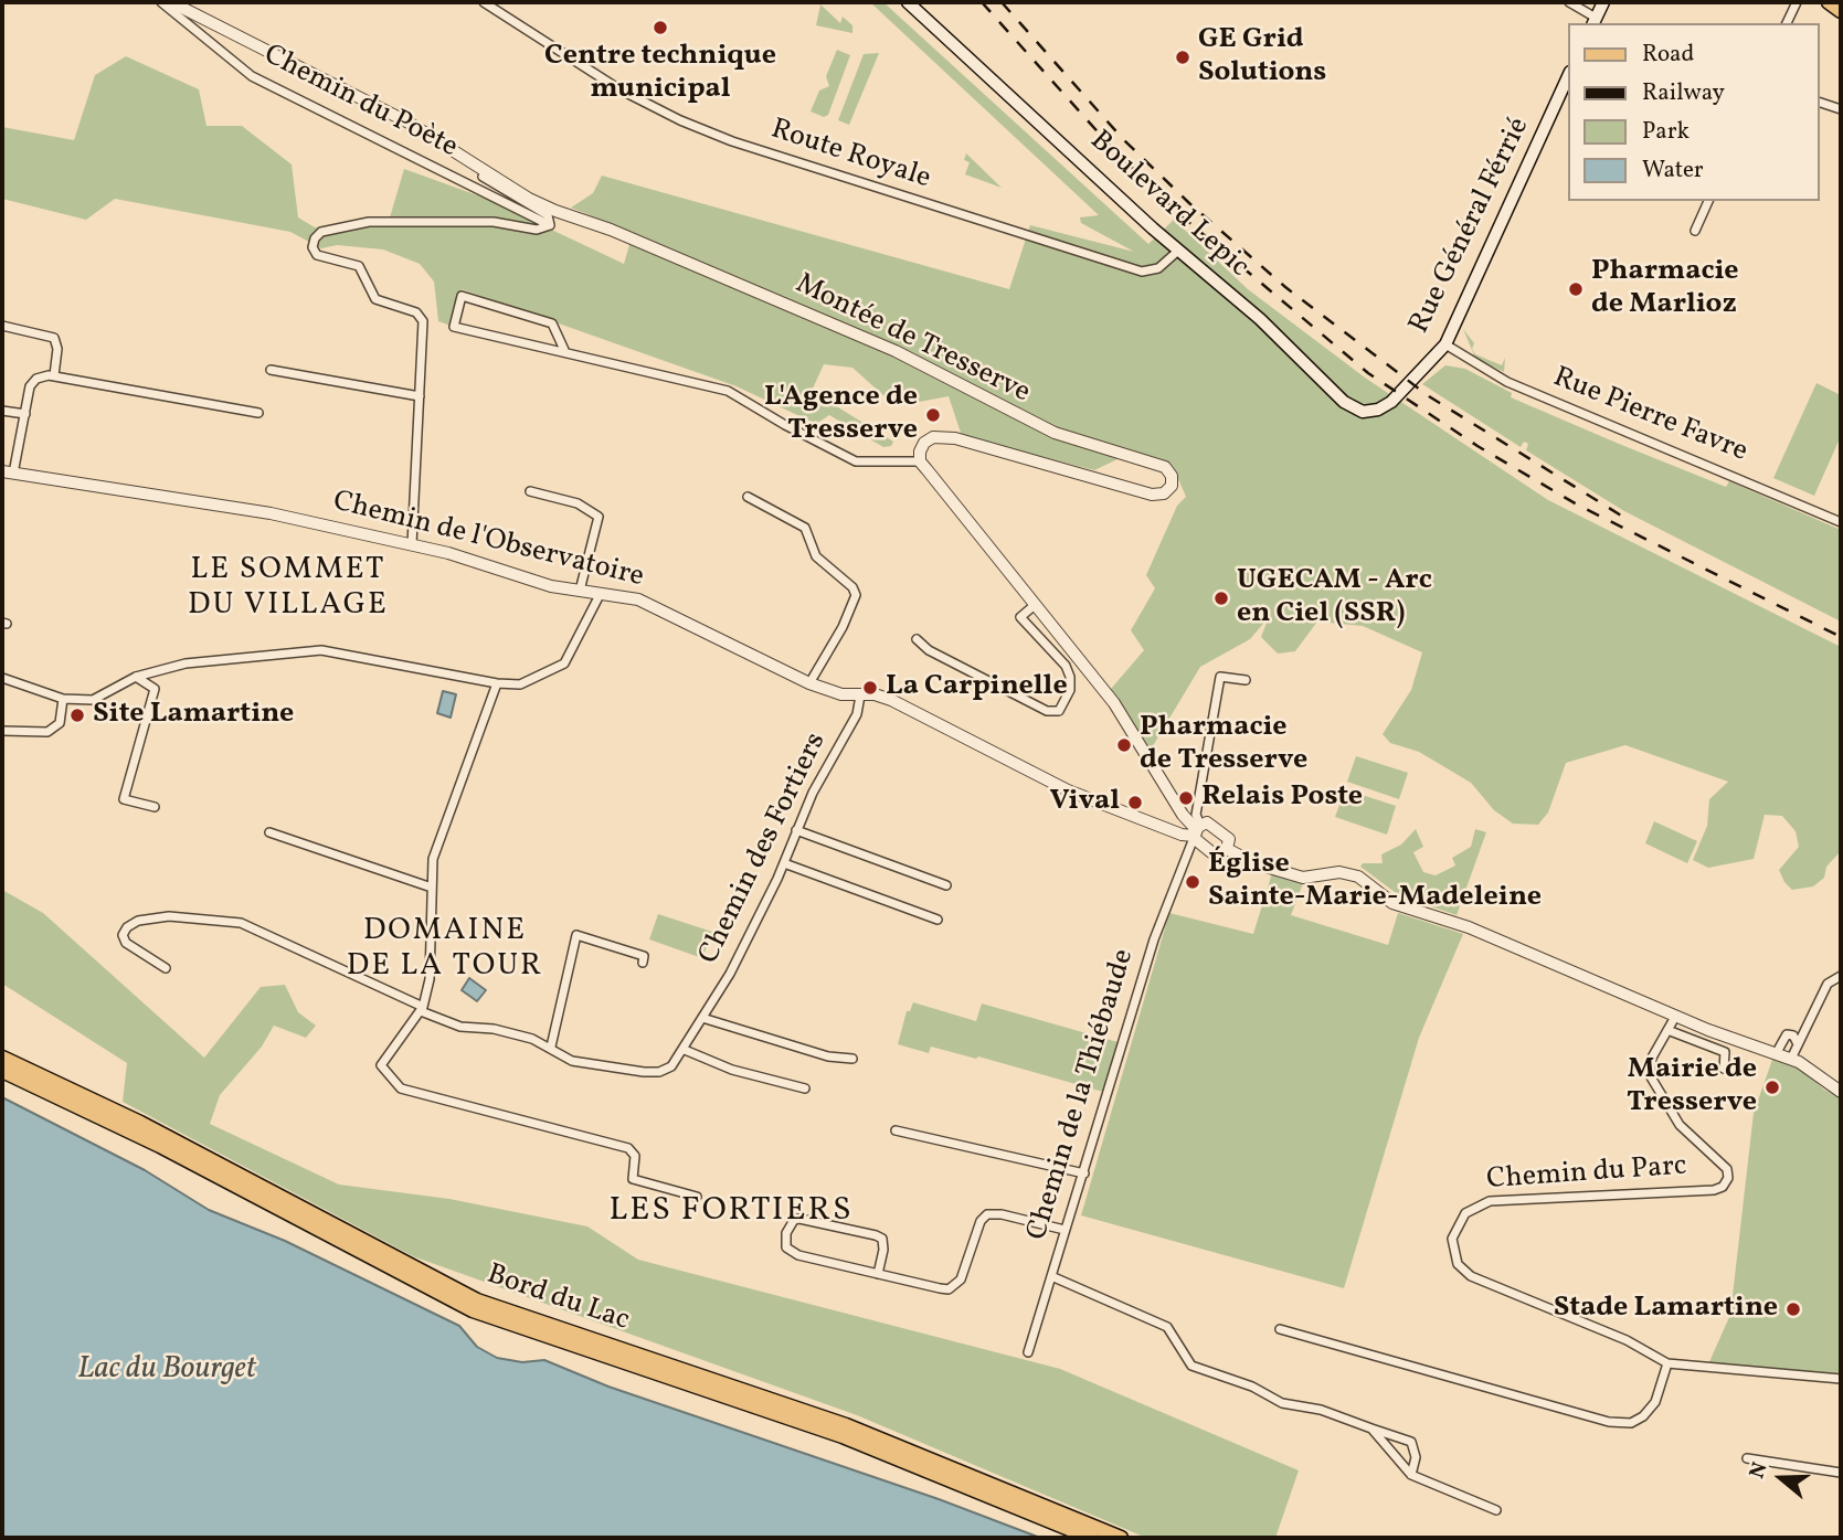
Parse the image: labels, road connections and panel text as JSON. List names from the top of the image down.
{
  "streets": {
    "main road": ["Boulevard Lepic", "Rue Général Férrié", "Bord du Lac"],
    "street": [
      "Chemin du Poète",
      "Route Royale",
      "Montée de Tresserve",
      "Rue Pierre Favre",
      "Chemin de l'Observatoire",
      "Chemin des Fortiers",
      "Chemin de la Thiébaude",
      "Chemin du Parc"
    ]
  },
  "crossings": [
    ["Route Royale", "Boulevard Lepic"],
    ["Boulevard Lepic", "Rue Général Férrié"],
    ["Rue Général Férrié", "Rue Pierre Favre"],
    ["Chemin de l'Observatoire", "Chemin des Fortiers"],
    ["Chemin de l'Observatoire", "Chemin de la Thiébaude"]
  ],
  "districts": ["LE SOMMET DU VILLAGE", "DOMAINE DE LA TOUR", "LES FORTIERS"],
  "water": ["Lac du Bourget"],
  "places": [
    "Centre technique municipal",
    "GE Grid Solutions",
    "Pharmacie de Marlioz",
    "L'Agence de Tresserve",
    "UGECAM - Arc en Ciel (SSR)",
    "La Carpinelle",
    "Site Lamartine",
    "Pharmacie de Tresserve",
    "Relais Poste",
    "Vival",
    "Église Sainte-Marie-Madeleine",
    "Mairie de Tresserve",
    "Stade Lamartine"
  ],
  "legend": [
    "Road",
    "Railway",
    "Park",
    "Water"
  ],
  "north": "left"
}
